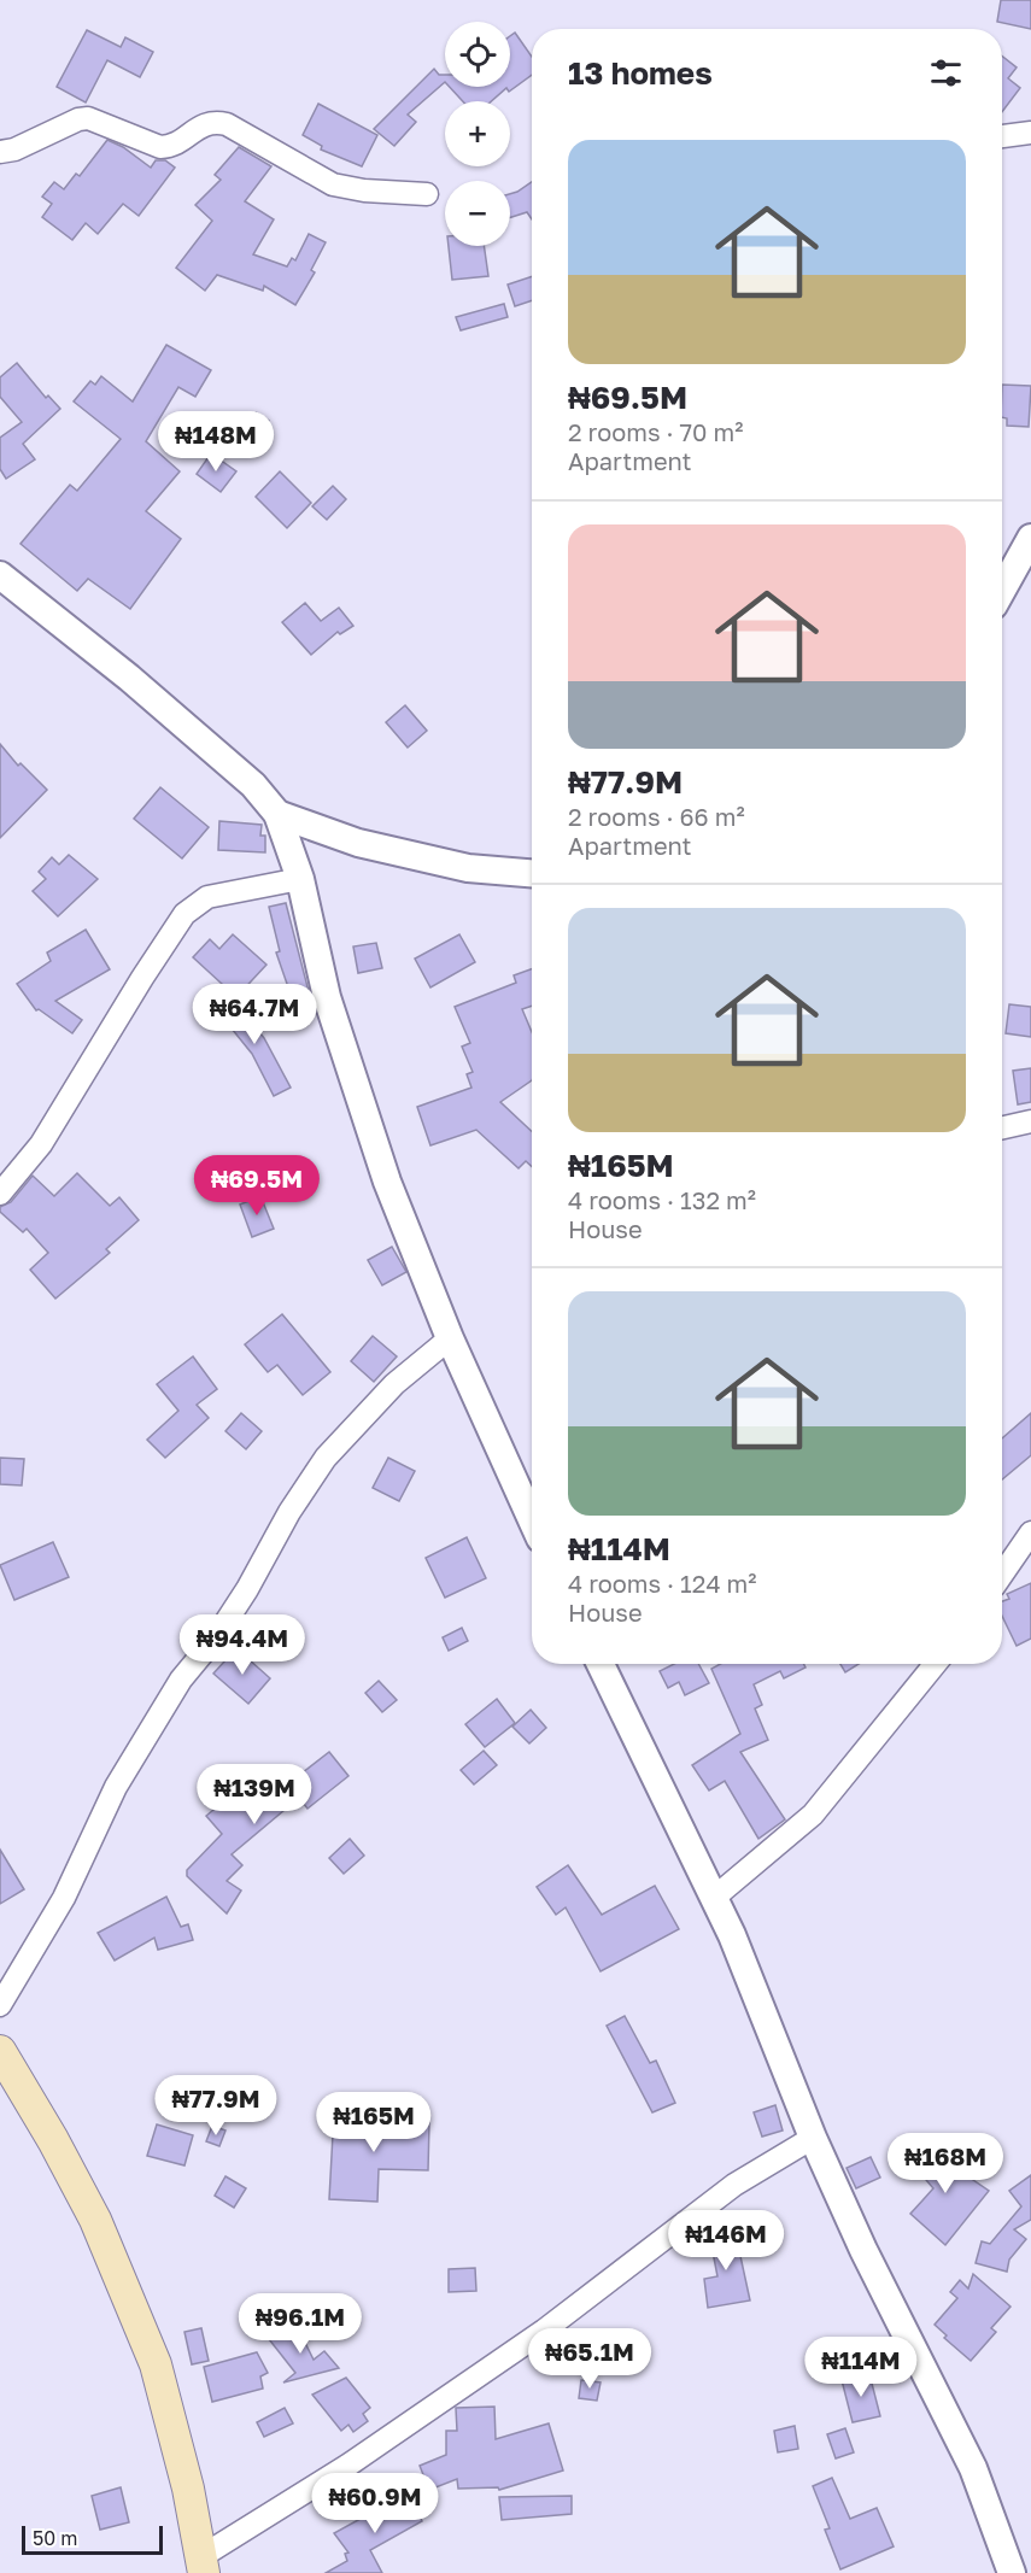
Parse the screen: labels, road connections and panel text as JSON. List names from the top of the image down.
{
  "scale_bar": "50 m",
  "page": {
    "map_buttons": ["+", "−"],
    "heading": "13 homes",
    "list": [
      {
        "name": "₦69.5M",
        "note": "2 rooms · 70 m² · Apartment"
      },
      {
        "name": "₦77.9M",
        "note": "2 rooms · 66 m² · Apartment"
      },
      {
        "name": "₦165M",
        "note": "4 rooms · 132 m² · House"
      },
      {
        "name": "₦114M",
        "note": "4 rooms · 124 m² · House"
      }
    ],
    "price": [
      "₦148M",
      "₦64.7M",
      "₦69.5M",
      "₦94.4M",
      "₦139M",
      "₦77.9M",
      "₦165M",
      "₦168M",
      "₦146M",
      "₦96.1M",
      "₦65.1M",
      "₦114M",
      "₦60.9M"
    ],
    "scale": "50 m"
  }
}
